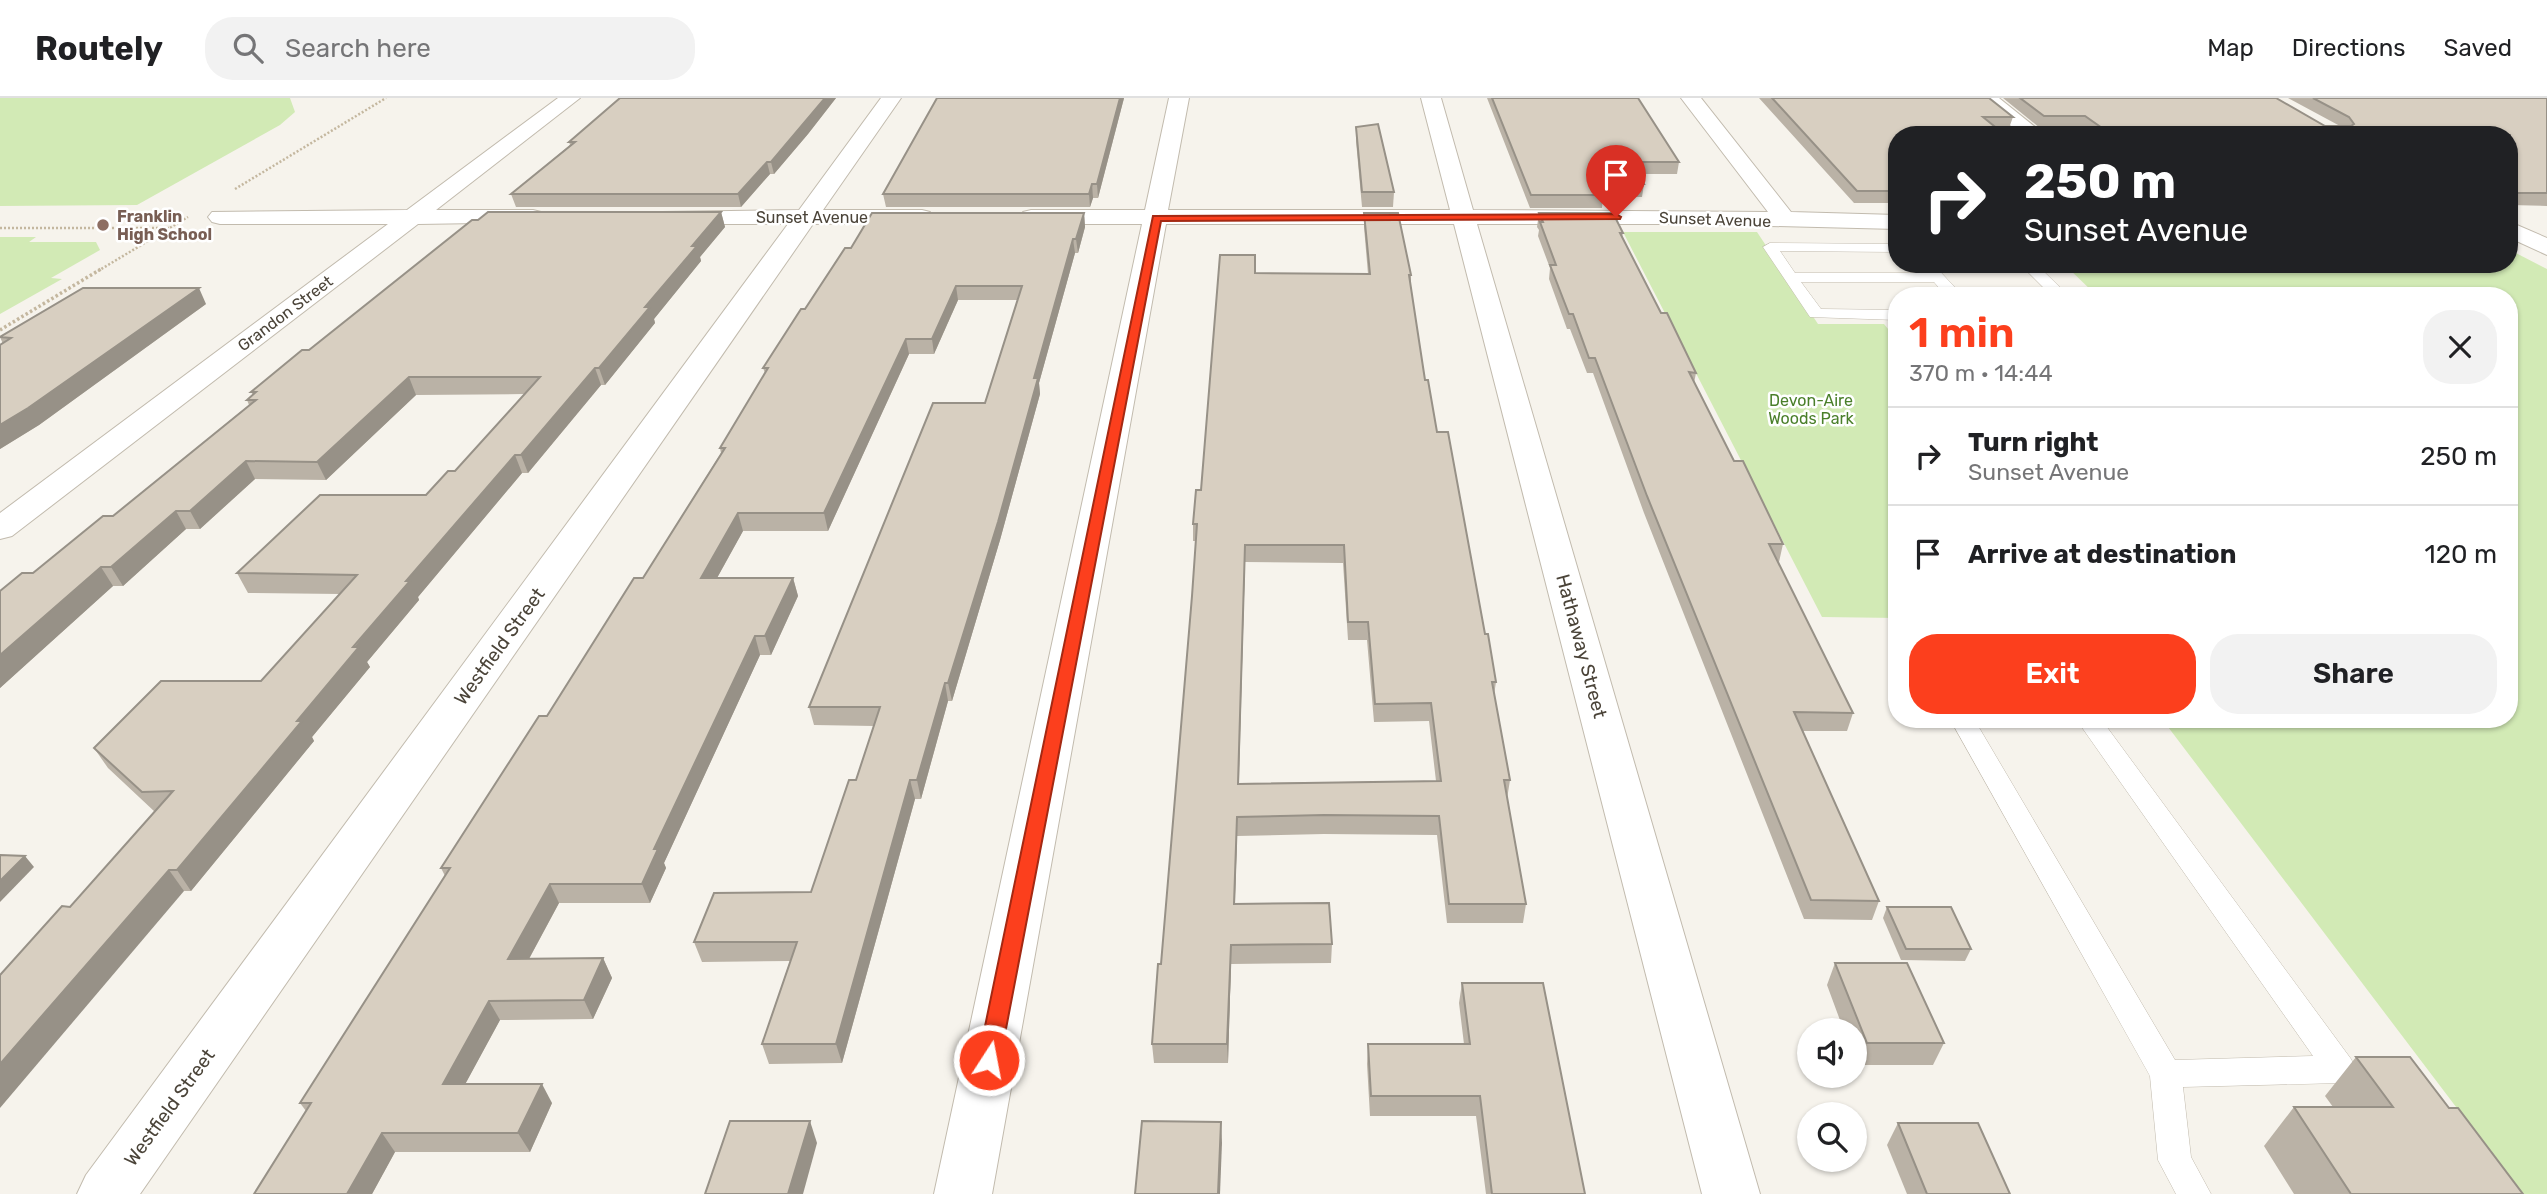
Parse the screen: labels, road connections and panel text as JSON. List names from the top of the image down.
{
  "streets": {
    "street": [
      "Sunset Avenue",
      "Grandon Street",
      "Westfield Street",
      "Hathaway Street"
    ]
  },
  "crossings": [
    ["Sunset Avenue", "Westfield Street"],
    ["Sunset Avenue", "Hathaway Street"]
  ],
  "parks": ["Devon-Aire Woods Park"],
  "places": ["Franklin High School"],
  "page": {
    "header": "Routely",
    "search": "Search here",
    "nav": ["Map", "Directions", "Saved"],
    "turn": ["250 m", "Sunset Avenue"],
    "heading": ["1 min", "370 m · 14:44"],
    "list": [
      {
        "name": "Turn right",
        "note": "Sunset Avenue",
        "value": "250 m"
      },
      {
        "name": "Arrive at destination",
        "value": "120 m"
      }
    ],
    "buttons": ["Exit", "Share"]
  }
}
